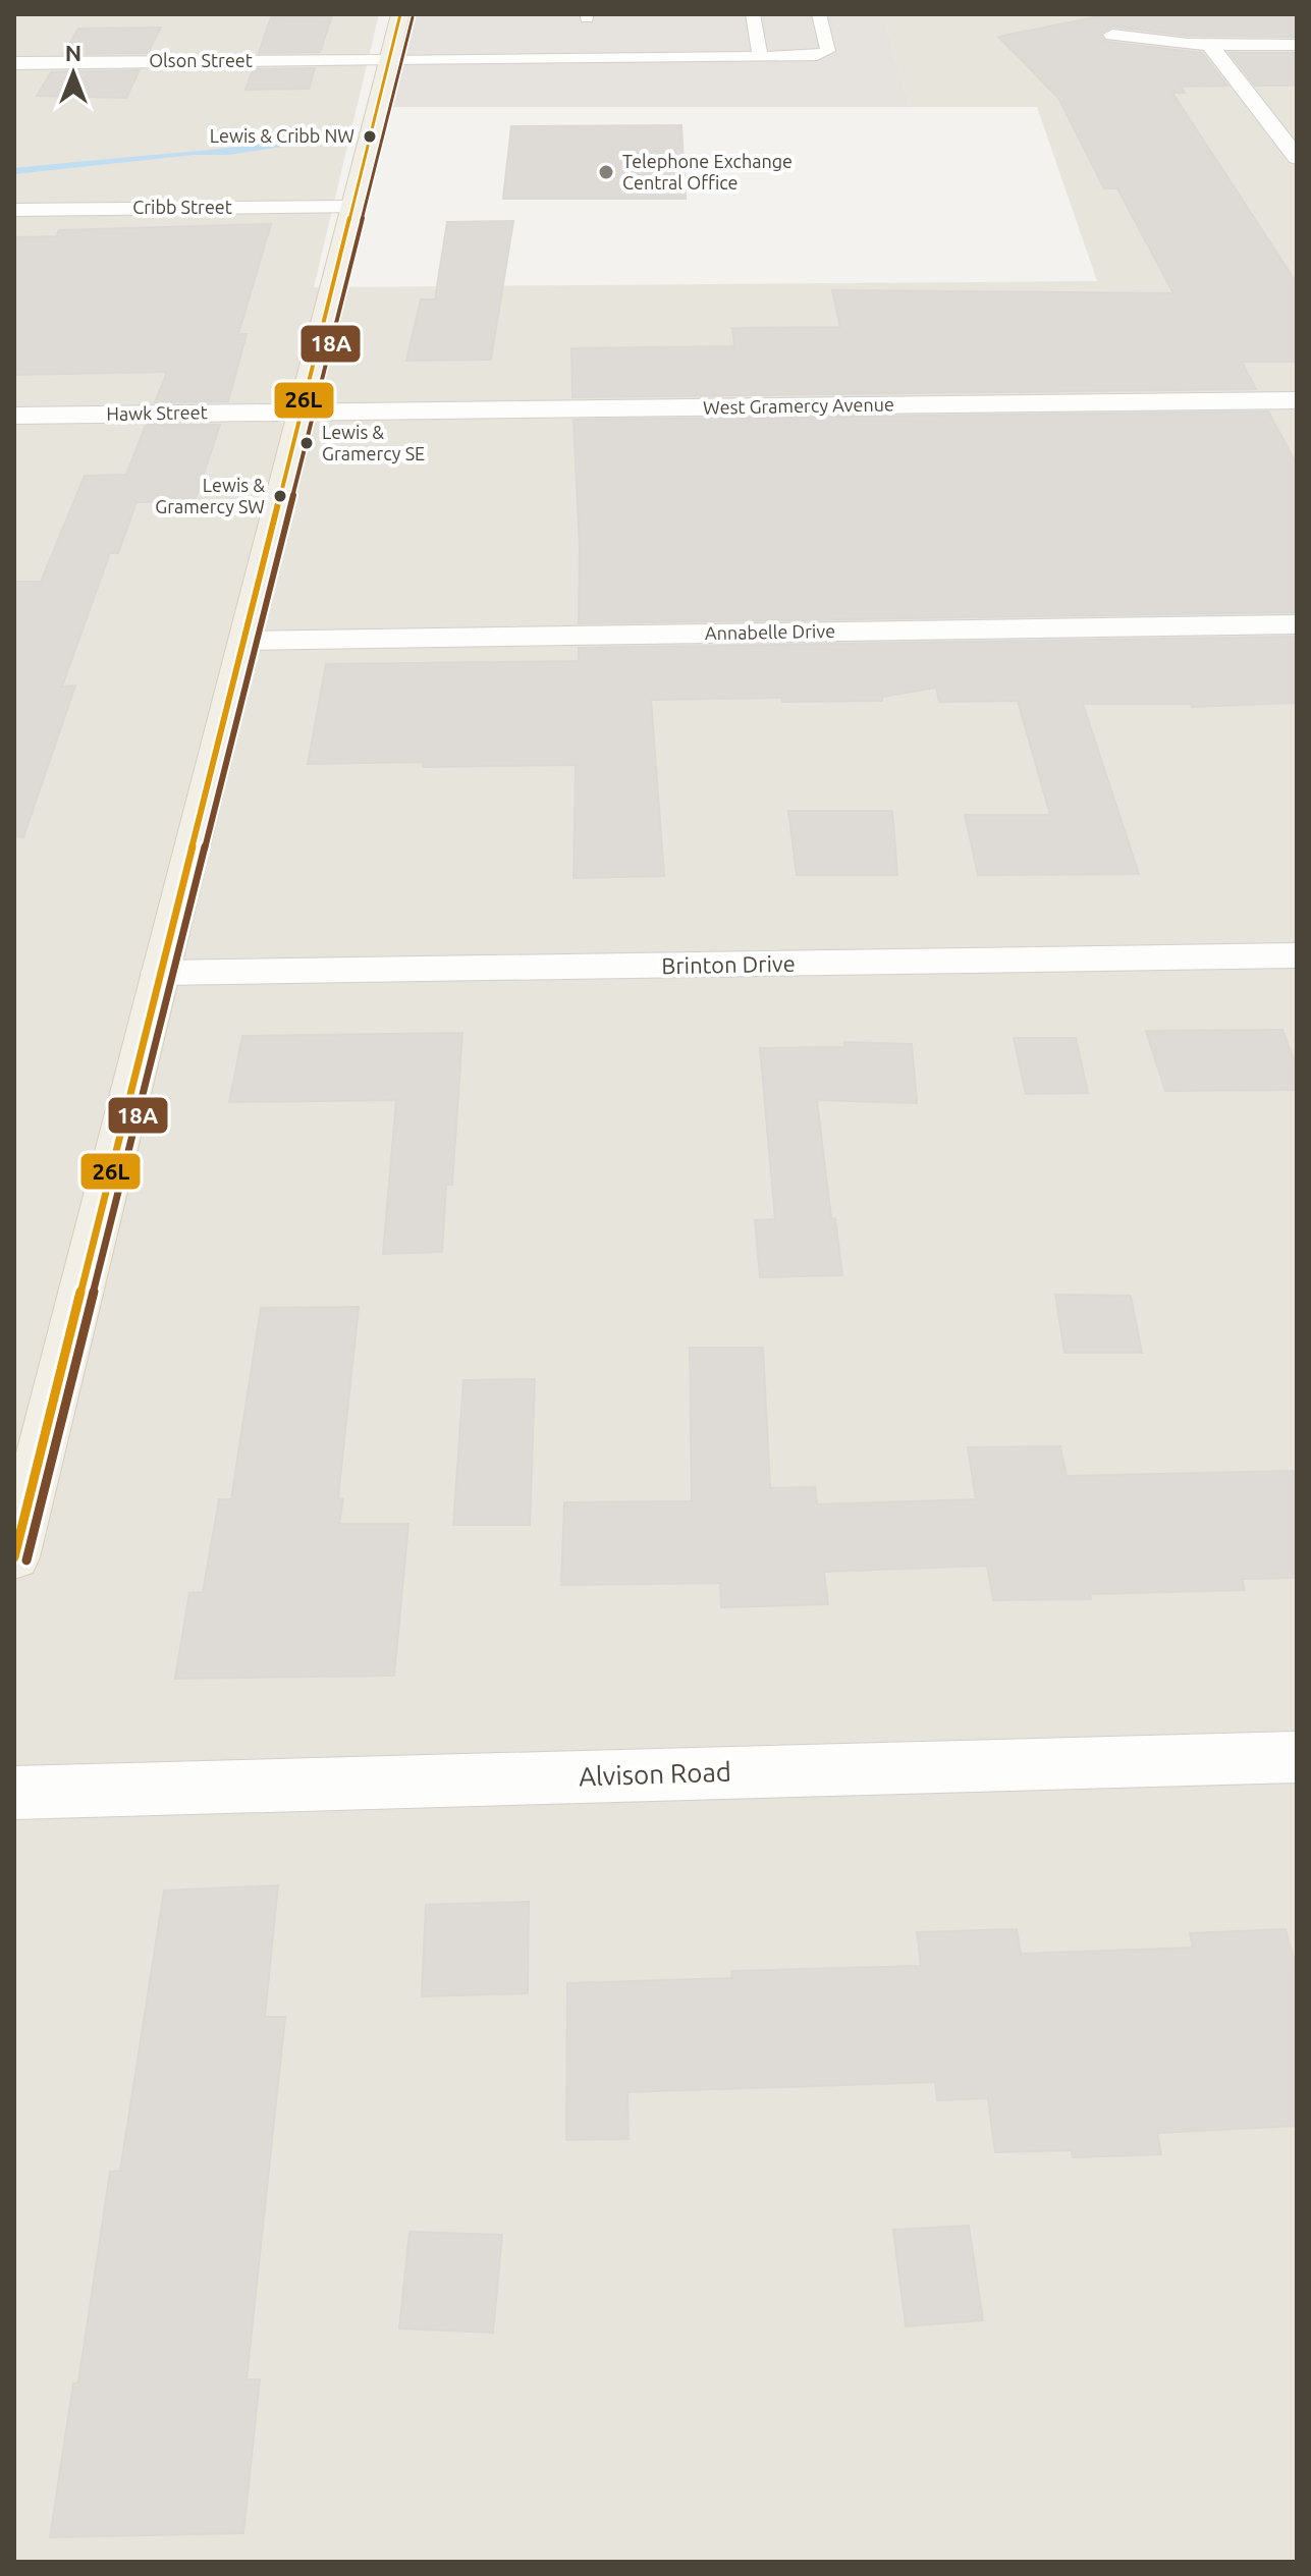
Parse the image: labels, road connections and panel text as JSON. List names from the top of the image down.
{
  "streets": {
    "street": [
      "Olson Street",
      "Cribb Street",
      "West Gramercy Avenue",
      "Hawk Street",
      "Annabelle Drive",
      "Brinton Drive",
      "Alvison Road"
    ]
  },
  "crossings": [
    ["West Gramercy Avenue", "Hawk Street"]
  ],
  "places": [
    "Lewis & Cribb NW",
    "Telephone Exchange Central Office",
    "Lewis & Gramercy SE",
    "Lewis & Gramercy SW"
  ],
  "lines": ["transit line 26L", "transit line 18A"],
  "north": "top"
}
